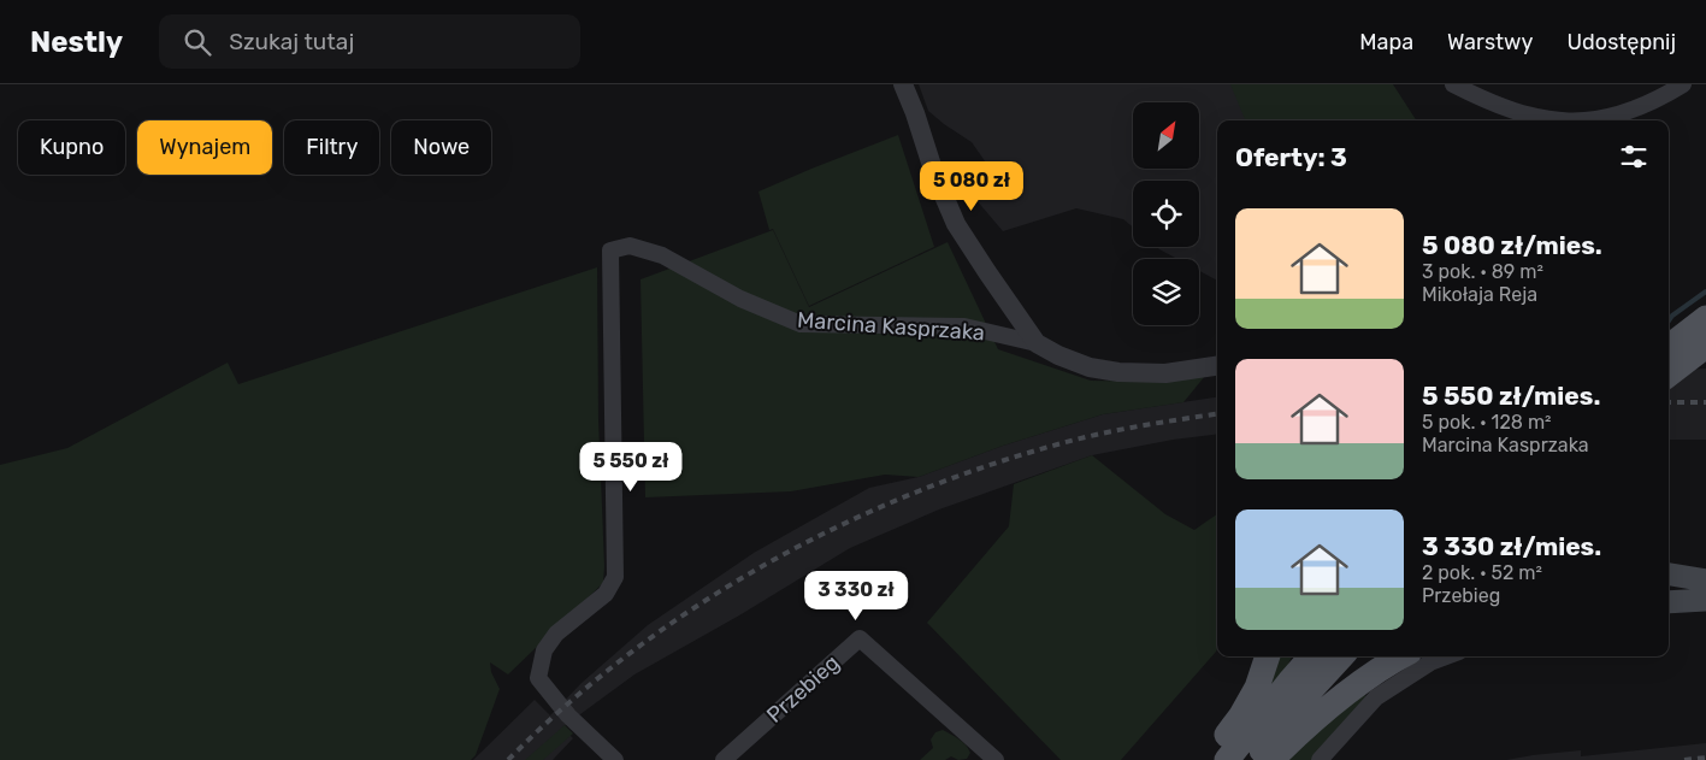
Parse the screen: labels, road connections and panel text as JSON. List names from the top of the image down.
{
  "streets": {
    "street": ["Marcina Kasprzaka", "Przebieg"]
  },
  "north": "top right",
  "page": {
    "header": "Nestly",
    "search": "Szukaj tutaj",
    "nav": ["Mapa", "Warstwy", "Udostępnij"],
    "chip": [
      "Kupno",
      "Wynajem",
      "Filtry",
      "Nowe"
    ],
    "heading": "Oferty: 3",
    "price": ["5 080 zł", "5 550 zł", "3 330 zł"],
    "list": [
      {
        "name": "5 080 zł/mies.",
        "note": "3 pok. · 89 m² · Mikołaja Reja"
      },
      {
        "name": "5 550 zł/mies.",
        "note": "5 pok. · 128 m² · Marcina Kasprzaka"
      },
      {
        "name": "3 330 zł/mies.",
        "note": "2 pok. · 52 m² · Przebieg"
      }
    ]
  }
}
